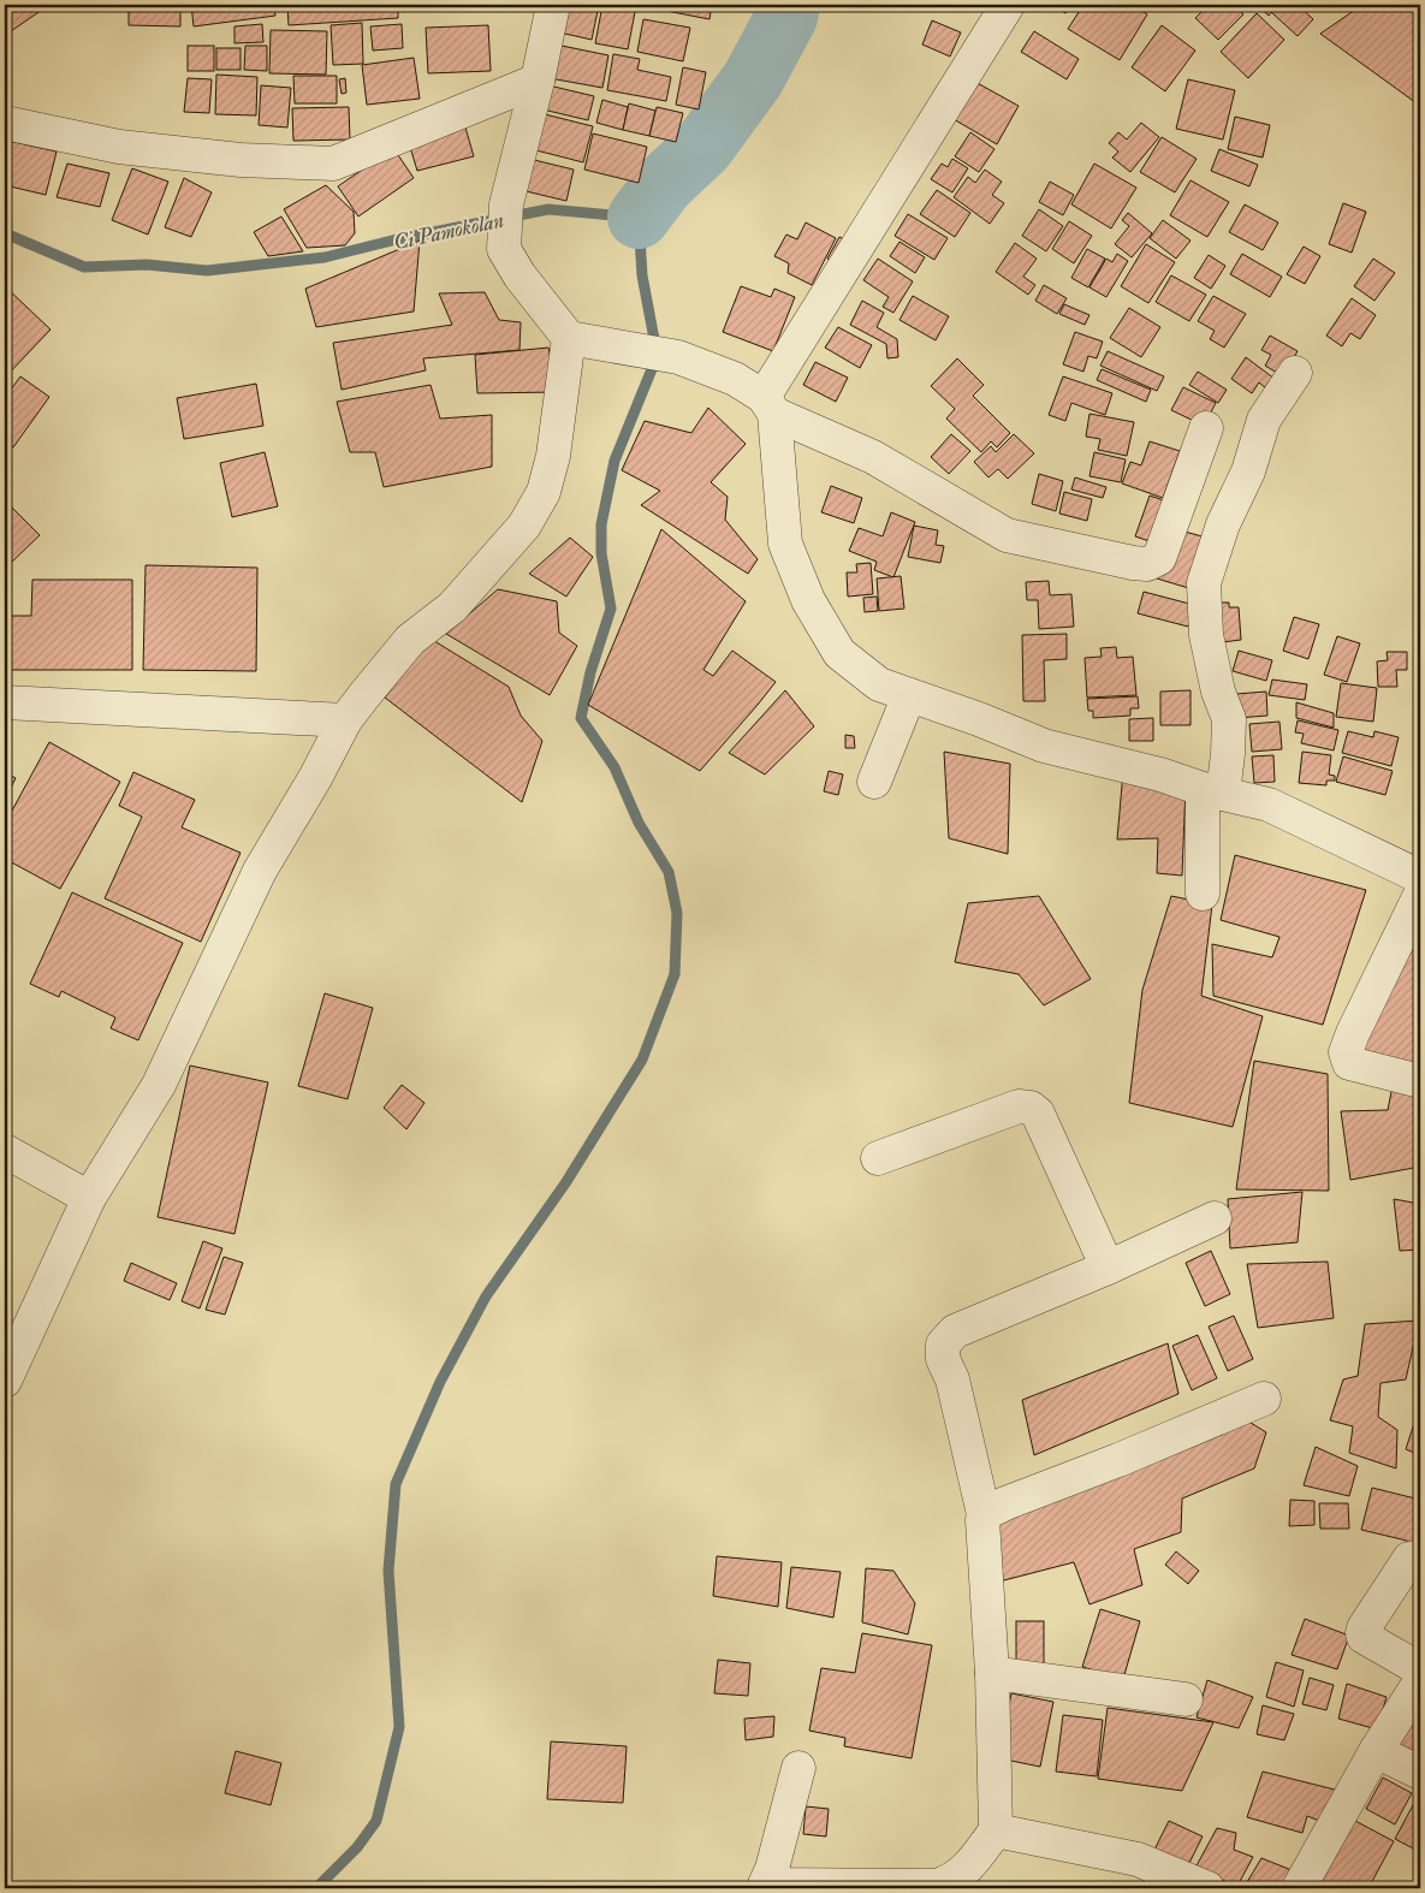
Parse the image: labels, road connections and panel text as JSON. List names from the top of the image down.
{
  "water": ["Ci Pamokolan"]
}
